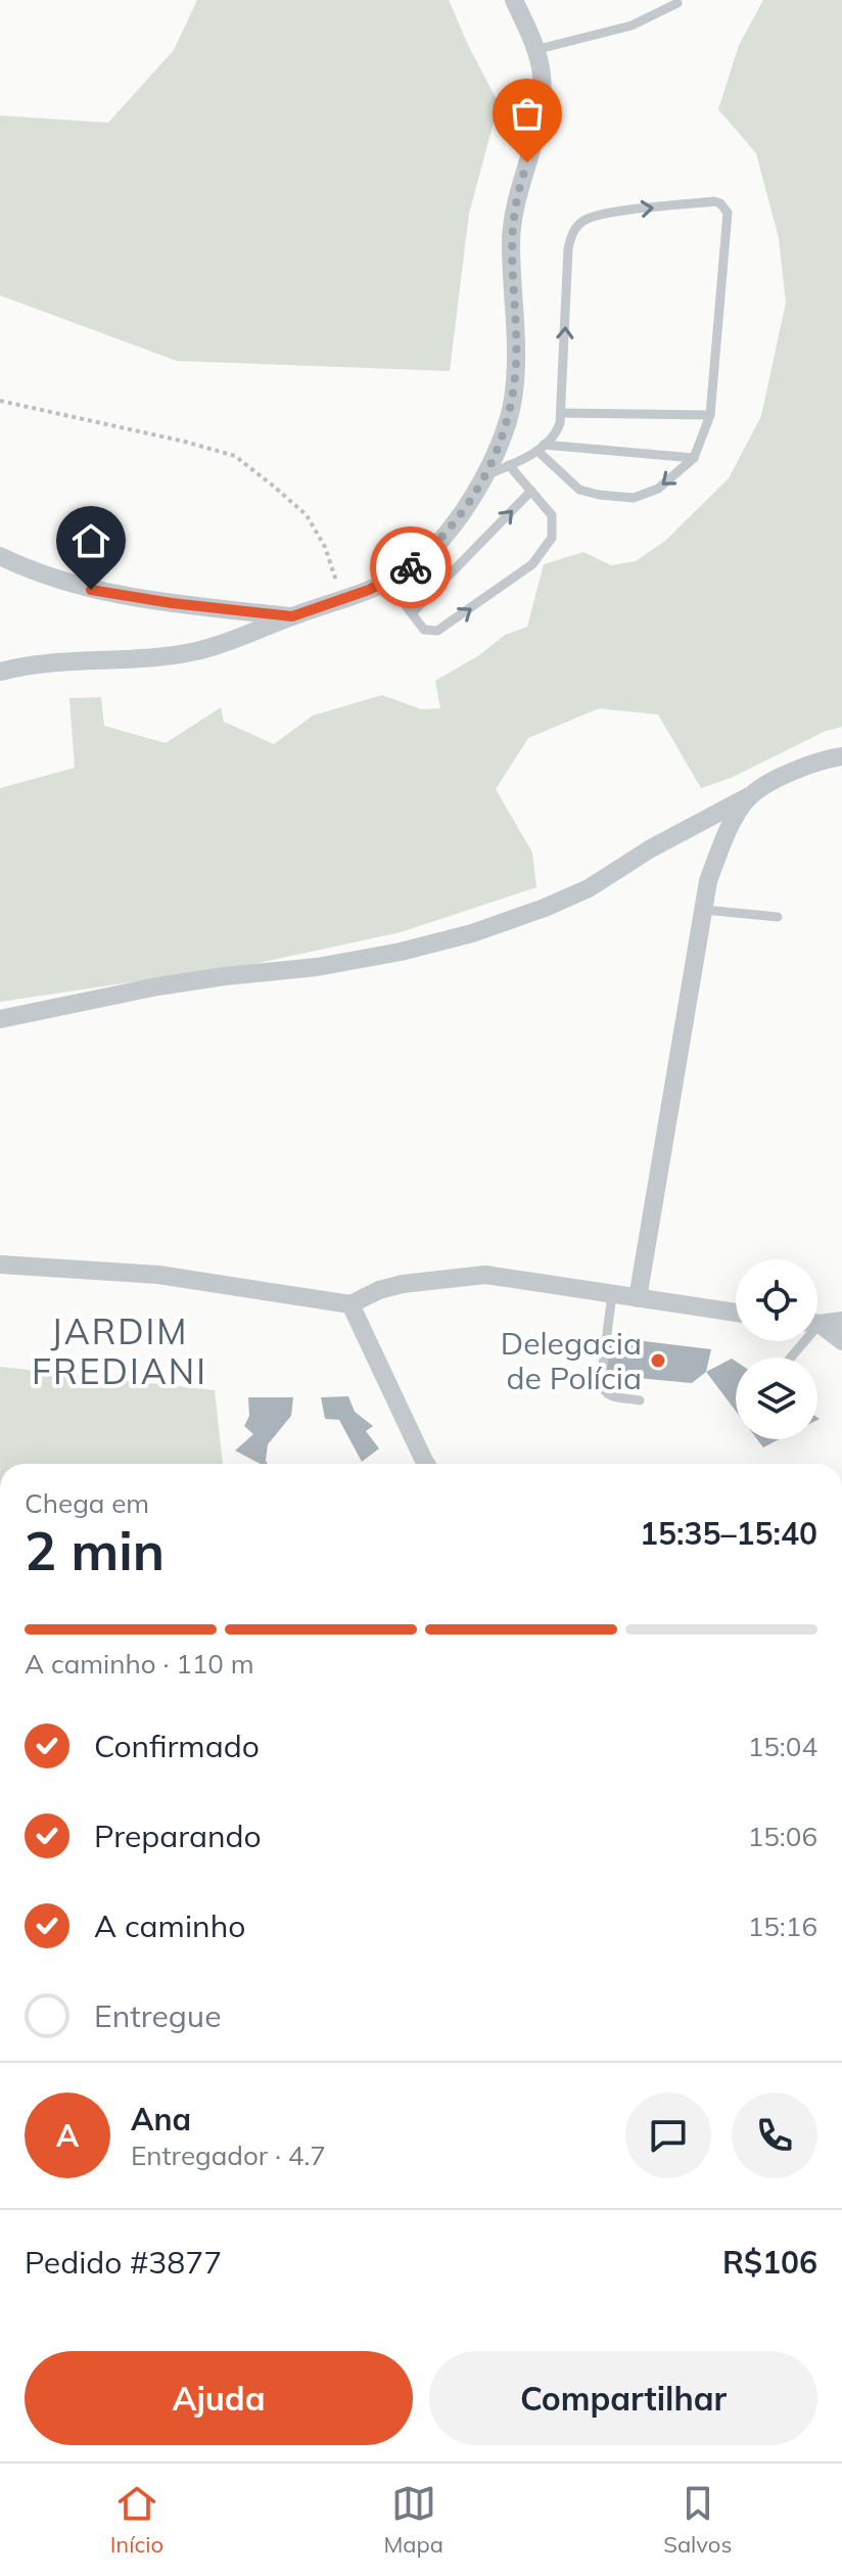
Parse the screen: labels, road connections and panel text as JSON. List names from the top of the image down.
{
  "districts": ["JARDIM FREDIANI"],
  "places": ["Delegacia de Polícia"],
  "page": {
    "heading": ["2 min", "Chega em", "15:35–15:40"],
    "panel": [
      "Ana",
      "Entregador · 4.7",
      "Pedido #3877",
      "R$106"
    ],
    "bar": "A caminho · 110 m",
    "list": [
      ["Confirmado", "15:04"],
      ["Preparando", "15:06"],
      ["A caminho", "15:16"],
      "Entregue"
    ],
    "round": "A",
    "buttons": ["Ajuda", "Compartilhar"],
    "tabs": ["Início", "Mapa", "Salvos"]
  }
}
